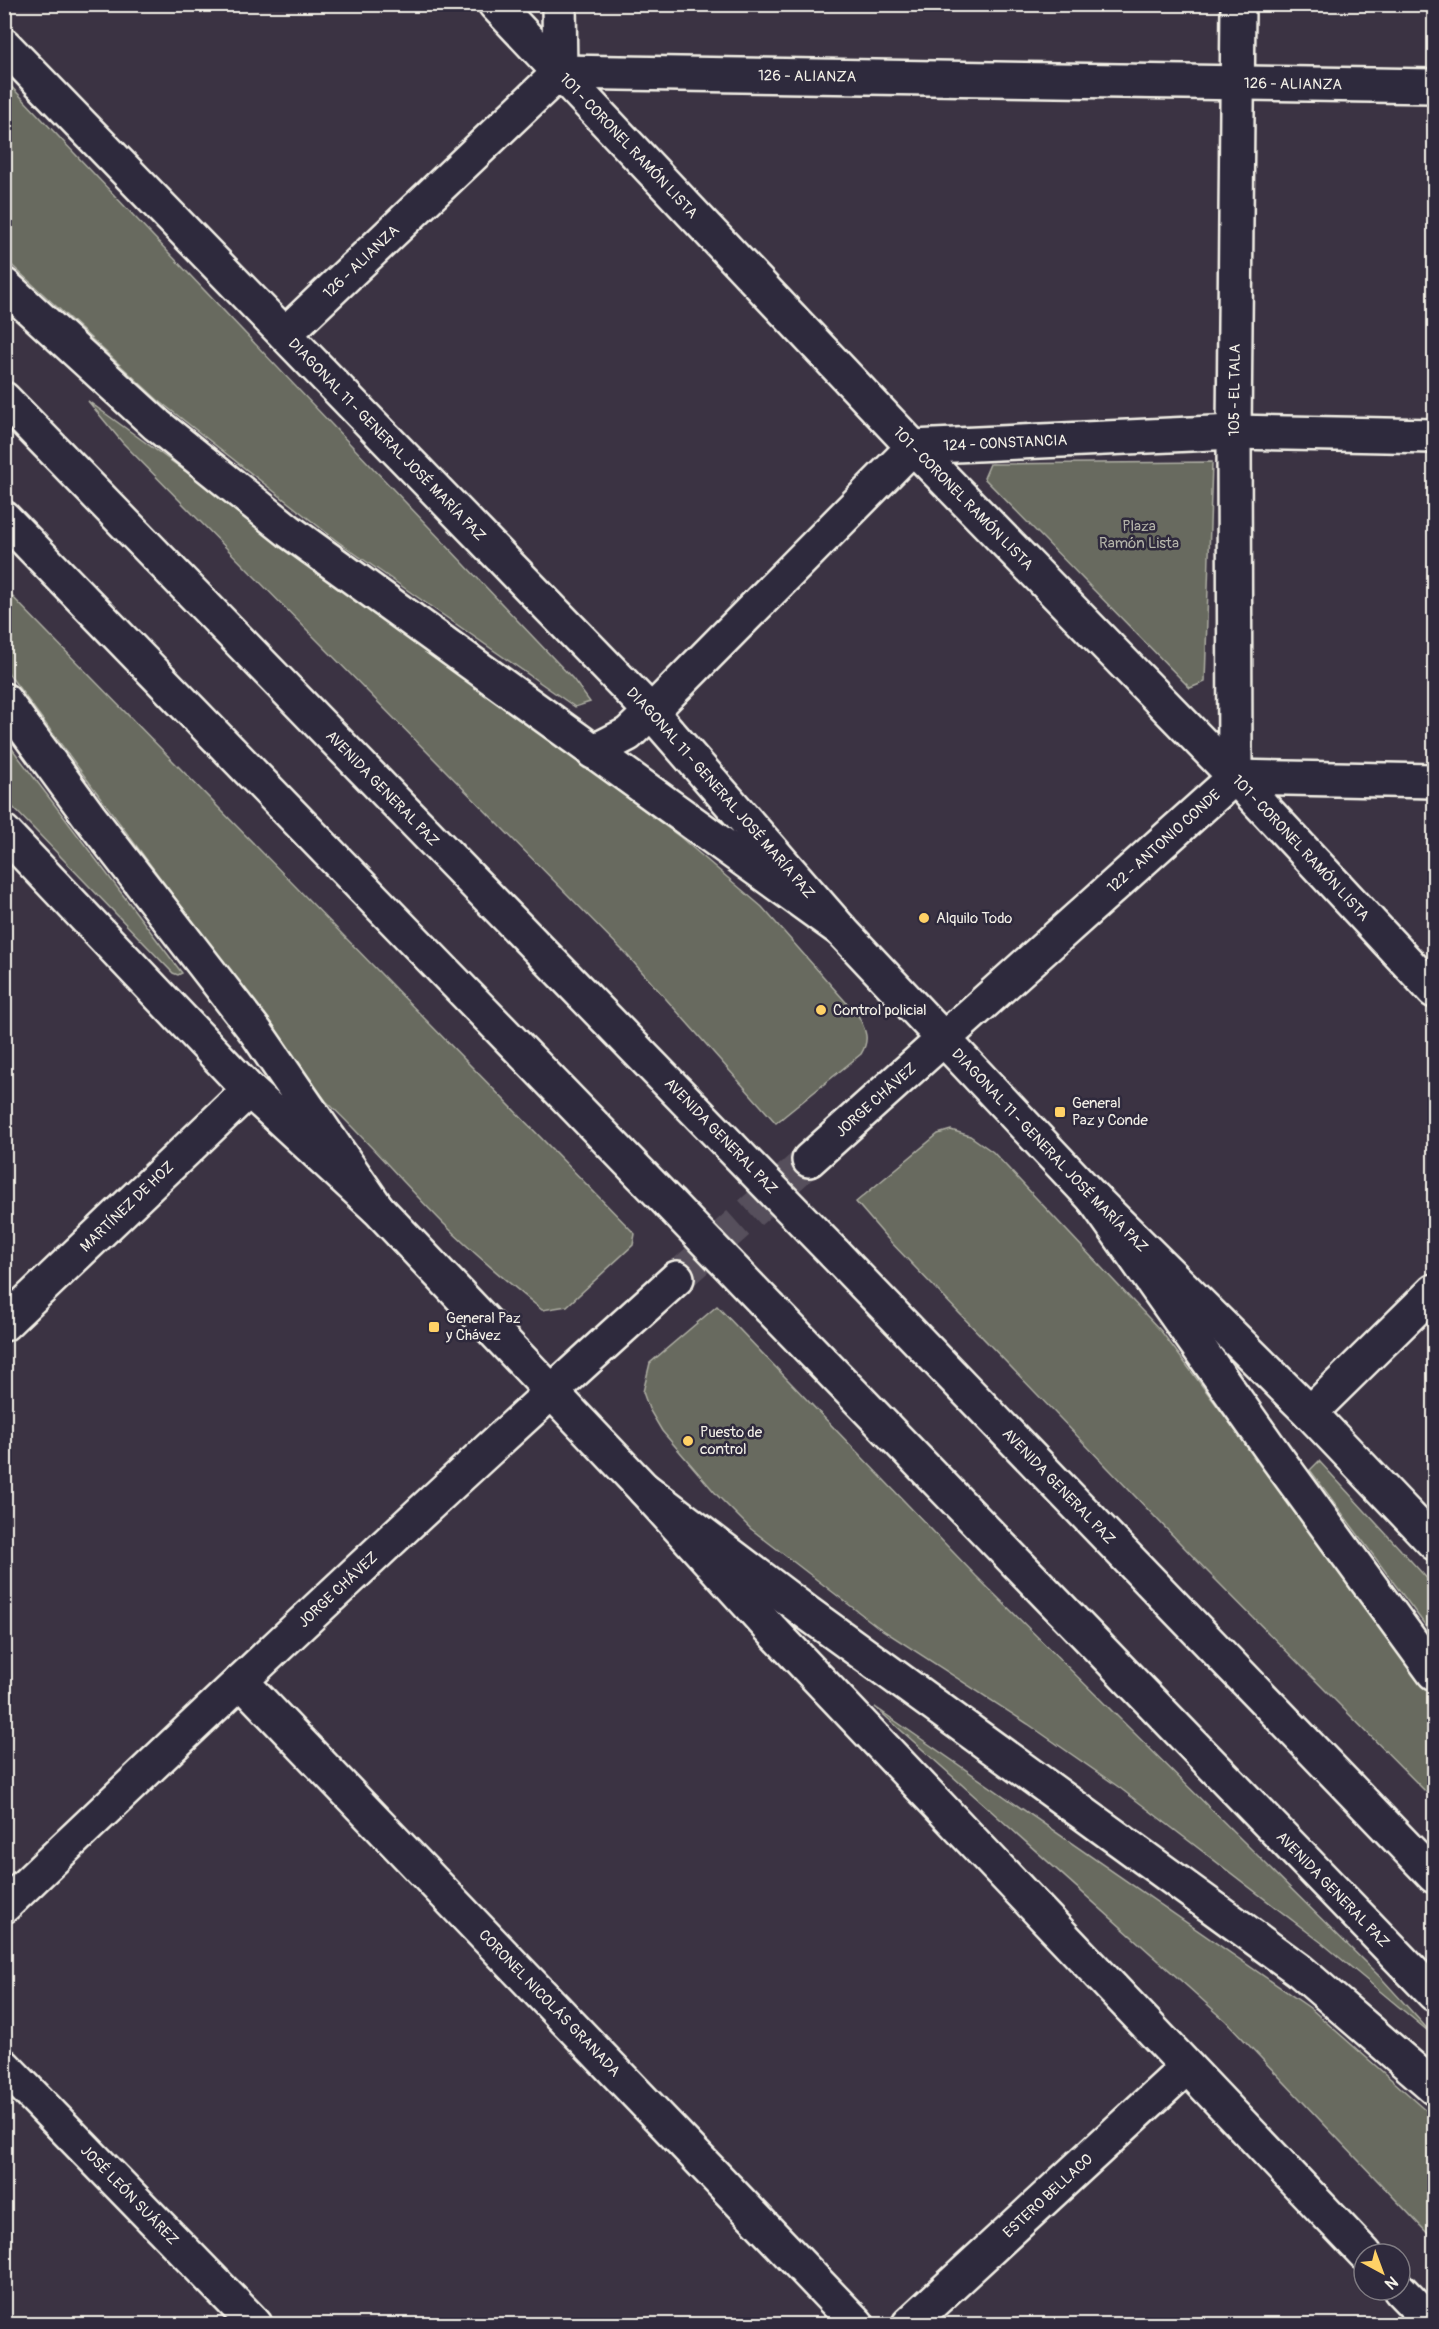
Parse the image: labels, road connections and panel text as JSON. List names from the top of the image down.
{
  "streets": {
    "main road": [
      "126 - ALIANZA",
      "101 - CORONEL RAMÓN LISTA",
      "105 - EL TALA",
      "DIAGONAL 11 - GENERAL JOSÉ MARÍA PAZ",
      "124 - CONSTANCIA",
      "AVENIDA GENERAL PAZ",
      "122 - ANTONIO CONDE",
      "JORGE CHÁVEZ",
      "MARTÍNEZ DE HOZ",
      "CORONEL NICOLÁS GRANADA",
      "JOSÉ LEÓN SUÁREZ",
      "ESTERO BELLACO"
    ]
  },
  "crossings": [
    ["126 - ALIANZA", "101 - CORONEL RAMÓN LISTA"],
    ["126 - ALIANZA", "105 - EL TALA"],
    ["126 - ALIANZA", "DIAGONAL 11 - GENERAL JOSÉ MARÍA PAZ"],
    ["101 - CORONEL RAMÓN LISTA", "105 - EL TALA"],
    ["101 - CORONEL RAMÓN LISTA", "124 - CONSTANCIA"],
    ["101 - CORONEL RAMÓN LISTA", "122 - ANTONIO CONDE"],
    ["105 - EL TALA", "124 - CONSTANCIA"],
    ["105 - EL TALA", "122 - ANTONIO CONDE"],
    ["DIAGONAL 11 - GENERAL JOSÉ MARÍA PAZ", "122 - ANTONIO CONDE"],
    ["DIAGONAL 11 - GENERAL JOSÉ MARÍA PAZ", "JORGE CHÁVEZ"],
    ["122 - ANTONIO CONDE", "JORGE CHÁVEZ"],
    ["JORGE CHÁVEZ", "CORONEL NICOLÁS GRANADA"]
  ],
  "parks": ["Plaza Ramón Lista"],
  "places": {
    "other": ["Alquilo Todo", "Control policial", "Puesto de control"],
    "transit": ["General Paz y Conde", "General Paz y Chávez"]
  },
  "north": "bottom right"
}
